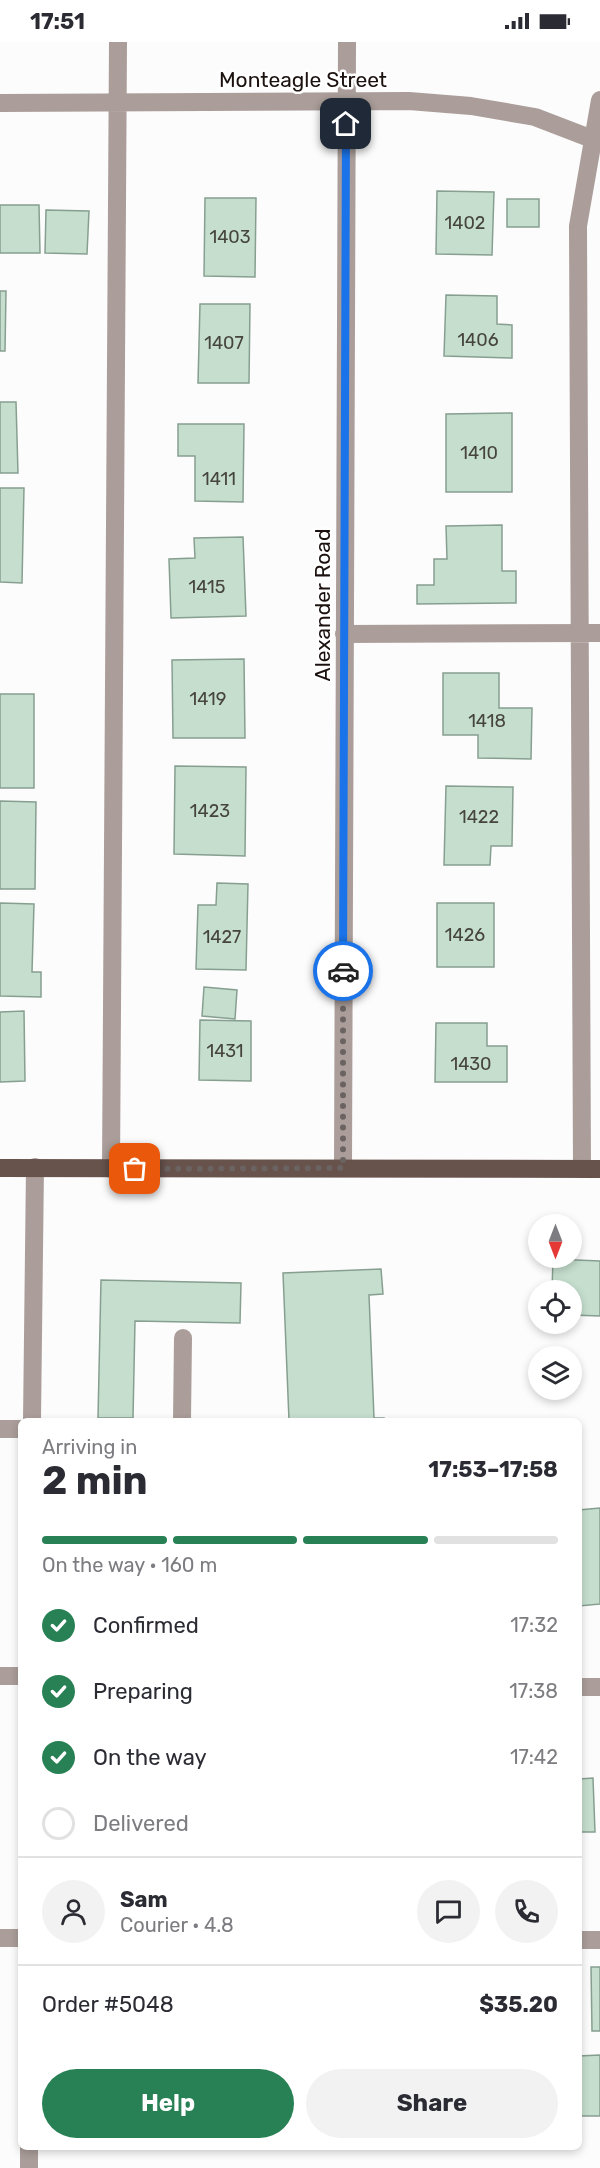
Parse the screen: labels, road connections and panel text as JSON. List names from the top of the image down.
{
  "streets": {
    "street": ["Monteagle Street", "Alexander Road"]
  },
  "crossings": [
    ["Monteagle Street", "Alexander Road"]
  ],
  "house_numbers": [
    "1402",
    "1403",
    "1406",
    "1407",
    "1410",
    "1411",
    "1415",
    "1419",
    "1418",
    "1423",
    "1422",
    "1426",
    "1427",
    "1431",
    "1430"
  ],
  "north": "bottom",
  "page": {
    "status": "17:51",
    "heading": ["2 min", "Arriving in", "17:53–17:58"],
    "panel": [
      "Sam",
      "Courier · 4.8",
      "Order #5048",
      "$35.20"
    ],
    "bar": "On the way · 160 m",
    "list": [
      ["Confirmed", "17:32"],
      ["Preparing", "17:38"],
      ["On the way", "17:42"],
      "Delivered"
    ],
    "buttons": ["Help", "Share"]
  }
}
